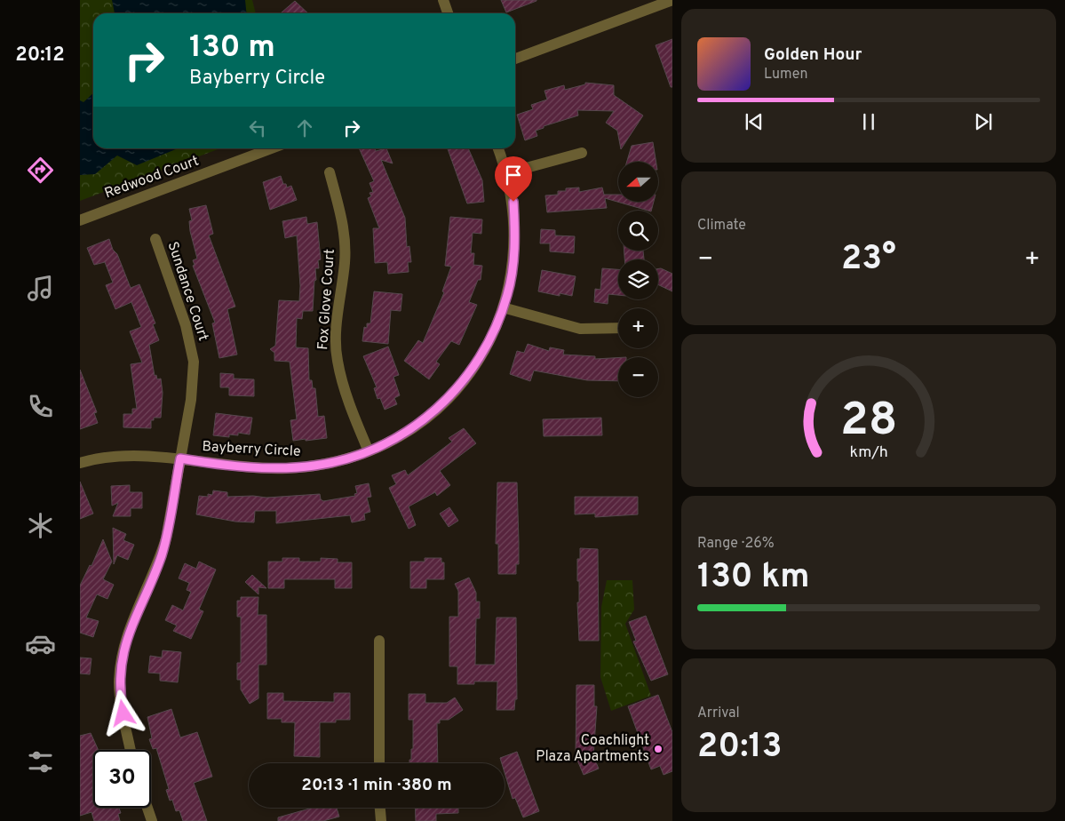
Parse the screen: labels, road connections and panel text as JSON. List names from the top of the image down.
{
  "streets": {
    "street": [
      "Redwood Court",
      "Sundance Court",
      "Fox Glove Court",
      "Bayberry Circle"
    ]
  },
  "crossings": [
    ["Sundance Court", "Bayberry Circle"],
    ["Fox Glove Court", "Bayberry Circle"]
  ],
  "places": ["Coachlight Plaza Apartments"],
  "north": "left",
  "page": {
    "tabs": "20:12",
    "turn": ["130 m", "Bayberry Circle"],
    "song": ["Golden Hour", "Lumen"],
    "map_buttons": ["+", "−"],
    "tile": [
      "Climate",
      ["Range · 26%", "130 km"],
      ["Arrival", "20:13"]
    ],
    "heat": ["−", "23°", "+"],
    "limit": "30",
    "trip": "20:13 · 1 min · 380 m",
    "gauge": ["28", "km/h"]
  }
}
